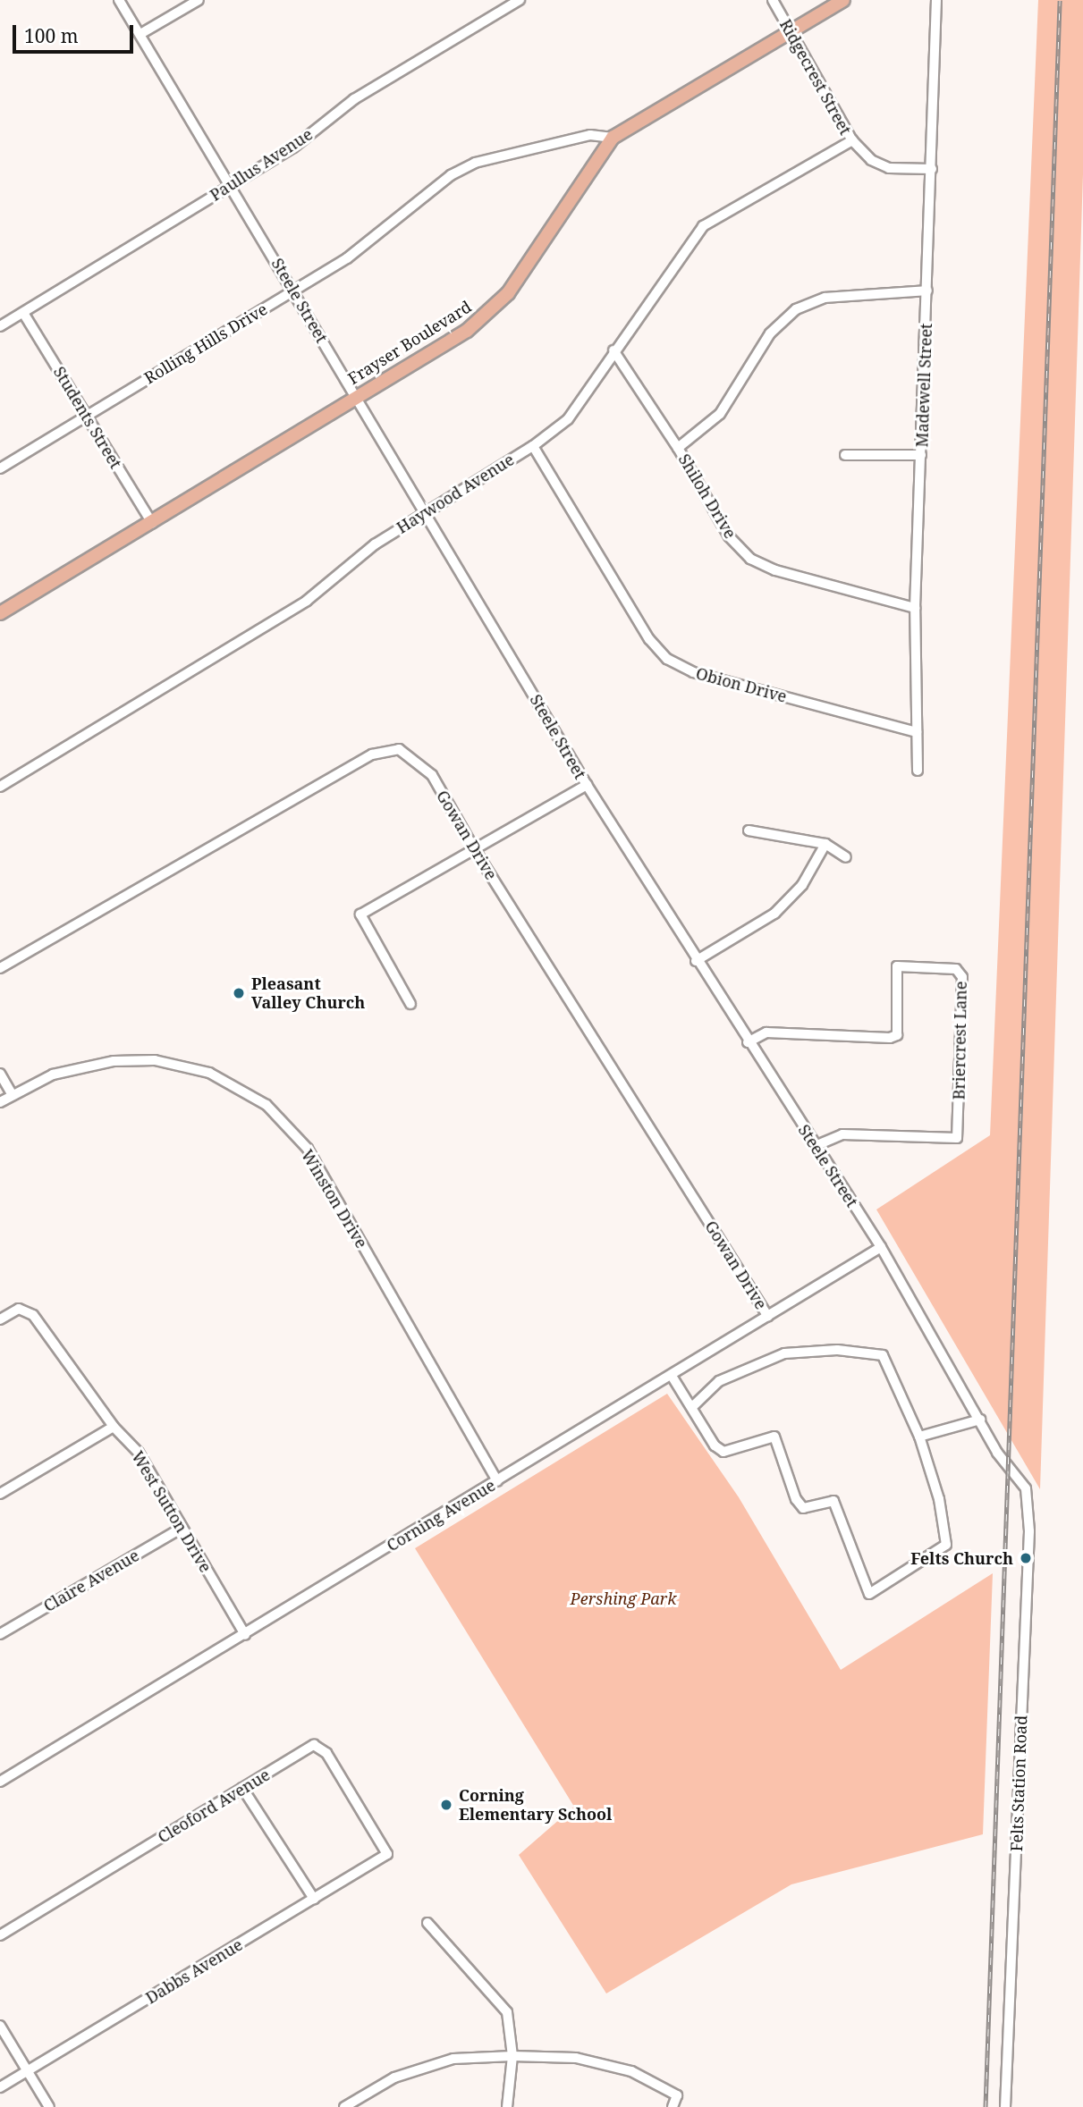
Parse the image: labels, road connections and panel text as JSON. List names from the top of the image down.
{
  "streets": {
    "main road": ["Frayser Boulevard"],
    "street": [
      "Ridgecrest Street",
      "Paullus Avenue",
      "Steele Street",
      "Rolling Hills Drive",
      "Madewell Street",
      "Students Street",
      "Haywood Avenue",
      "Shiloh Drive",
      "Obion Drive",
      "Gowan Drive",
      "Briercrest Lane",
      "Winston Drive",
      "West Sutton Drive",
      "Corning Avenue",
      "Claire Avenue",
      "Felts Station Road",
      "Cleoford Avenue",
      "Dabbs Avenue"
    ]
  },
  "crossings": [
    ["Ridgecrest Street", "Frayser Boulevard"],
    ["Ridgecrest Street", "Madewell Street"],
    ["Ridgecrest Street", "Haywood Avenue"],
    ["Paullus Avenue", "Steele Street"],
    ["Paullus Avenue", "Students Street"],
    ["Steele Street", "Frayser Boulevard"],
    ["Steele Street", "Rolling Hills Drive"],
    ["Steele Street", "Haywood Avenue"],
    ["Steele Street", "Briercrest Lane"],
    ["Steele Street", "Corning Avenue"],
    ["Steele Street", "Felts Station Road"],
    ["Frayser Boulevard", "Rolling Hills Drive"],
    ["Frayser Boulevard", "Students Street"],
    ["Rolling Hills Drive", "Students Street"],
    ["Madewell Street", "Shiloh Drive"],
    ["Madewell Street", "Obion Drive"],
    ["Haywood Avenue", "Shiloh Drive"],
    ["Haywood Avenue", "Obion Drive"],
    ["Gowan Drive", "Corning Avenue"],
    ["Winston Drive", "Corning Avenue"],
    ["West Sutton Drive", "Corning Avenue"],
    ["West Sutton Drive", "Claire Avenue"],
    ["Cleoford Avenue", "Dabbs Avenue"]
  ],
  "parks": ["Pershing Park"],
  "places": ["Pleasant Valley Church", "Felts Church", "Corning Elementary School"],
  "scale_bar": "100 m"
}
